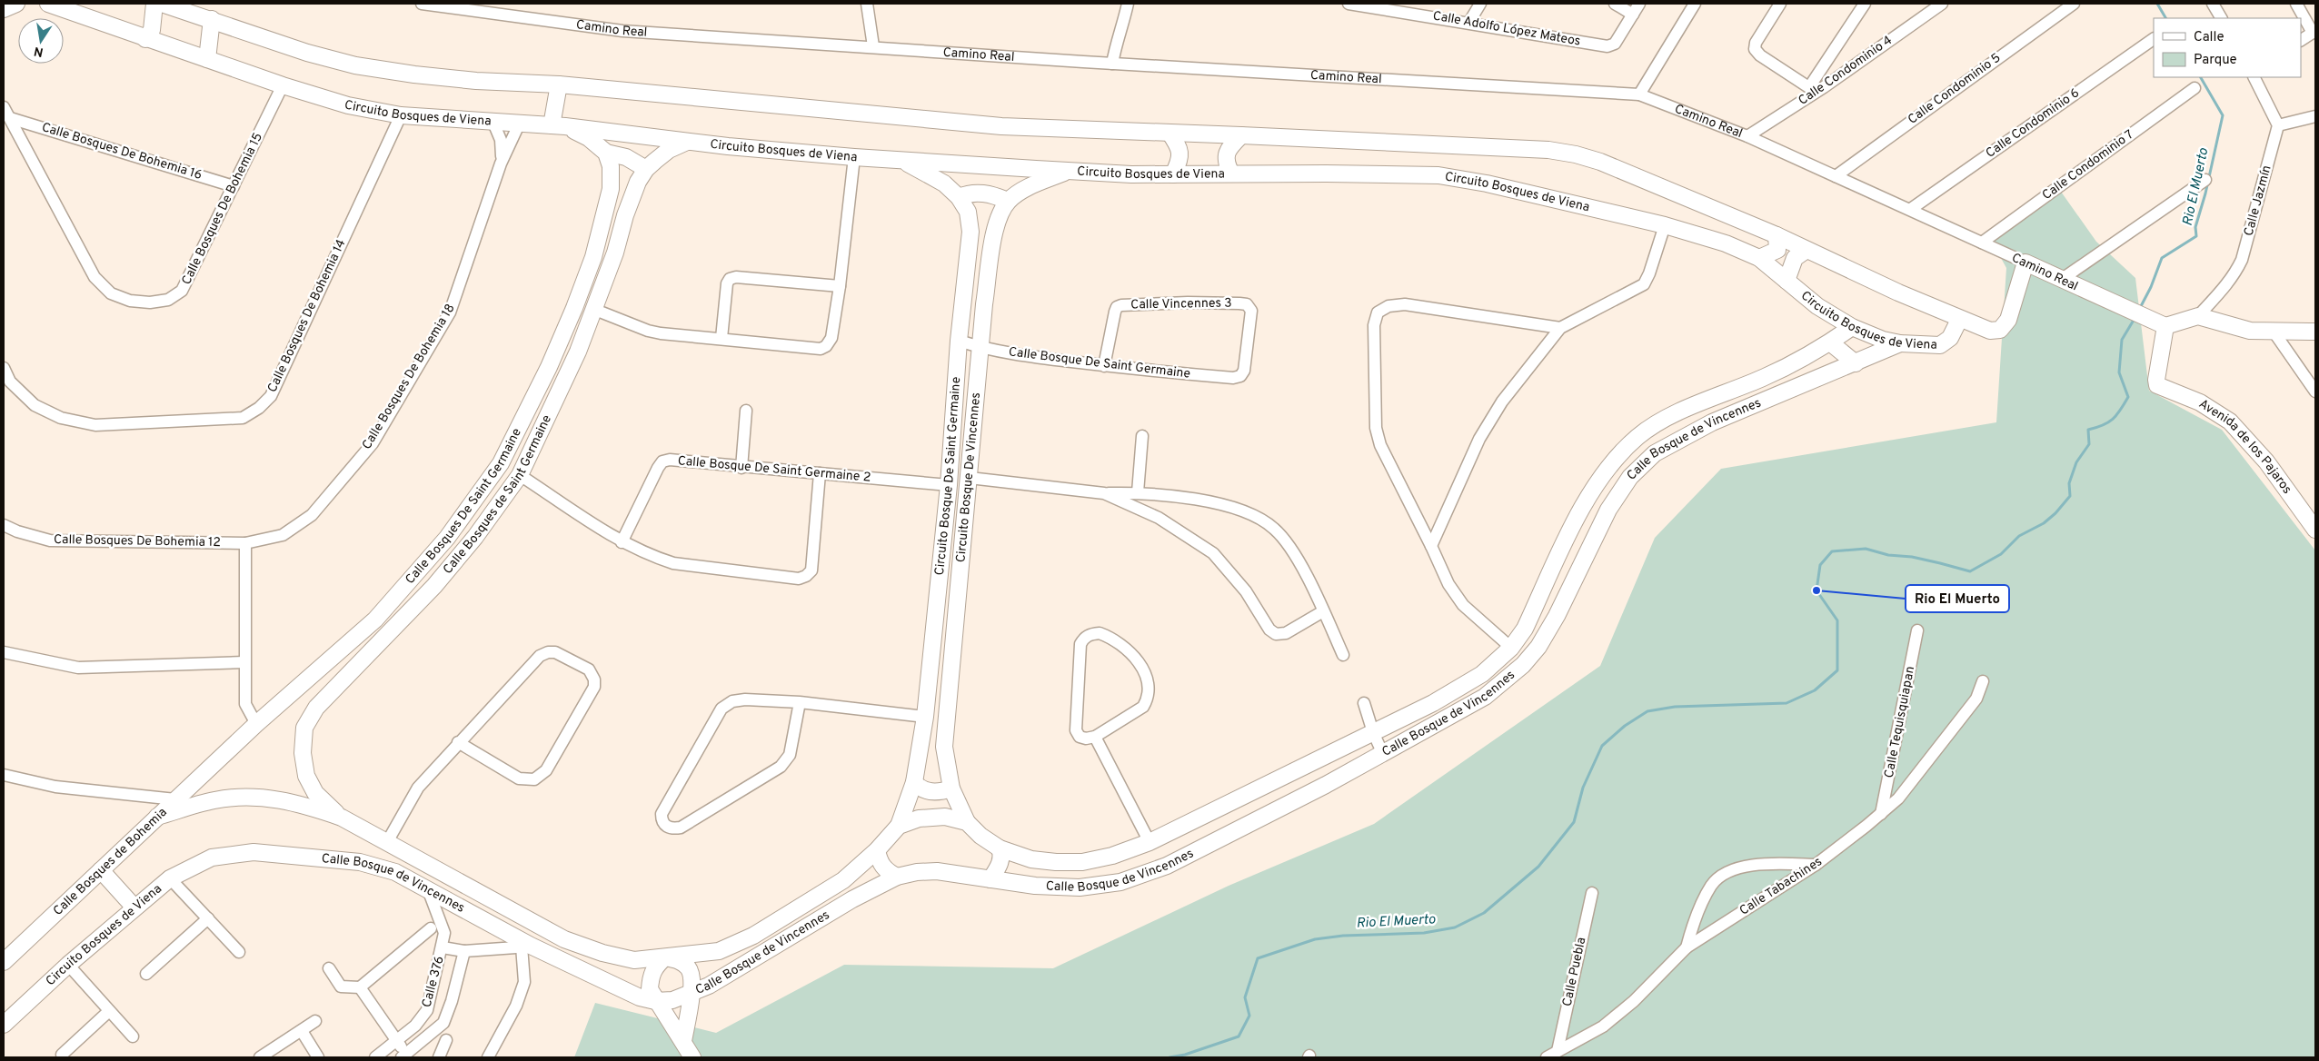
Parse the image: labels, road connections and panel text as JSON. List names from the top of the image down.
{
  "streets": {
    "main road": [
      "Camino Real",
      "Circuito Bosques de Viena",
      "Calle Bosque de Vincennes",
      "Avenida de los Pajaros",
      "Circuito Bosque De Saint Germaine",
      "Circuito Bosque De Vincennes",
      "Calle Bosques de Saint Germaine",
      "Calle Bosques De Saint Germaine",
      "Calle Bosques de Bohemia"
    ],
    "street": [
      "Calle Adolfo López Mateos",
      "Calle Condominio 4",
      "Calle Condominio 5",
      "Calle Condominio 6",
      "Calle Bosques De Bohemia 16",
      "Calle Condominio 7",
      "Calle Jazmín",
      "Calle Bosques De Bohemia 15",
      "Calle Vincennes 3",
      "Calle Bosques De Bohemia 14",
      "Calle Bosque De Saint Germaine",
      "Calle Bosques De Bohemia 18",
      "Calle Bosque De Saint Germaine 2",
      "Calle Bosques De Bohemia 12",
      "Calle Tequisquiapan",
      "Calle Tabachines",
      "Calle Puebla",
      "Calle 376"
    ]
  },
  "crossings": [
    ["Camino Real", "Calle Condominio 4"],
    ["Camino Real", "Calle Condominio 5"],
    ["Camino Real", "Calle Condominio 6"],
    ["Camino Real", "Calle Condominio 7"],
    ["Camino Real", "Avenida de los Pajaros"],
    ["Circuito Bosques de Viena", "Calle Bosques De Bohemia 15"],
    ["Circuito Bosques de Viena", "Calle Bosques De Bohemia 14"],
    ["Circuito Bosques de Viena", "Calle Bosques De Bohemia 18"],
    ["Circuito Bosques de Viena", "Calle Bosque de Vincennes"],
    ["Circuito Bosques de Viena", "Circuito Bosque De Saint Germaine"],
    ["Circuito Bosques de Viena", "Calle Bosques de Saint Germaine"],
    ["Calle Bosques De Bohemia 16", "Calle Bosques De Bohemia 15"],
    ["Calle Vincennes 3", "Calle Bosque De Saint Germaine"],
    ["Calle Bosque De Saint Germaine", "Circuito Bosque De Saint Germaine"],
    ["Calle Bosque De Saint Germaine", "Circuito Bosque De Vincennes"],
    ["Calle Bosques De Bohemia 18", "Calle Bosques De Bohemia 12"],
    ["Calle Bosque de Vincennes", "Circuito Bosque De Saint Germaine"],
    ["Calle Bosque de Vincennes", "Circuito Bosque De Vincennes"],
    ["Calle Bosque de Vincennes", "Calle Bosques de Saint Germaine"],
    ["Calle Bosque de Vincennes", "Calle Bosques de Bohemia"],
    ["Calle Bosque de Vincennes", "Calle 376"],
    ["Calle Bosque De Saint Germaine 2", "Circuito Bosque De Saint Germaine"],
    ["Calle Bosques de Saint Germaine", "Calle Bosques de Bohemia"],
    ["Calle Bosques De Saint Germaine", "Calle Bosques de Bohemia"],
    ["Calle Tequisquiapan", "Calle Tabachines"],
    ["Calle Tabachines", "Calle Puebla"]
  ],
  "water": ["Rio El Muerto"],
  "places": ["Rio El Muerto"],
  "legend": ["Calle", "Parque"],
  "north": "bottom"
}
